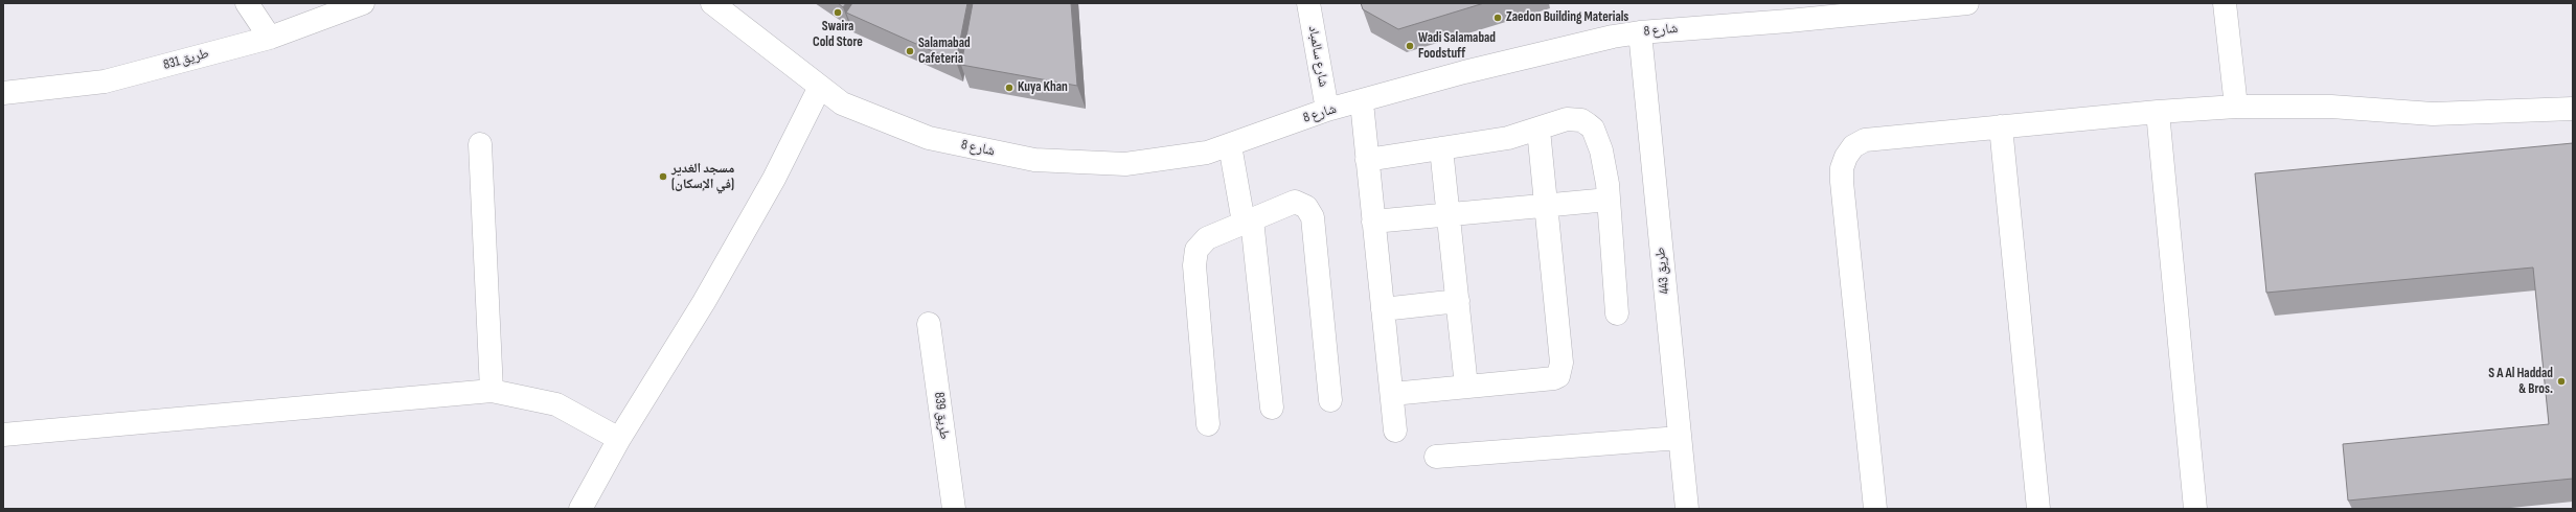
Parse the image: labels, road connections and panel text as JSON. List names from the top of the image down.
{
  "streets": {
    "street": [
      "شارع 8",
      "شارع سالمباد",
      "طريق 831",
      "طريق 443",
      "طريق 839"
    ]
  },
  "crossings": [
    ["شارع 8", "شارع سالمباد"],
    ["شارع 8", "طريق 443"]
  ],
  "places": [
    "Swaira Cold Store",
    "Zaedon Building Materials",
    "Wadi Salamabad Foodstuff",
    "Salamabad Cafeteria",
    "Kuya Khan",
    "مسجد الغدير (في الإسكان)",
    "S A Al Haddad & Bros."
  ]
}
